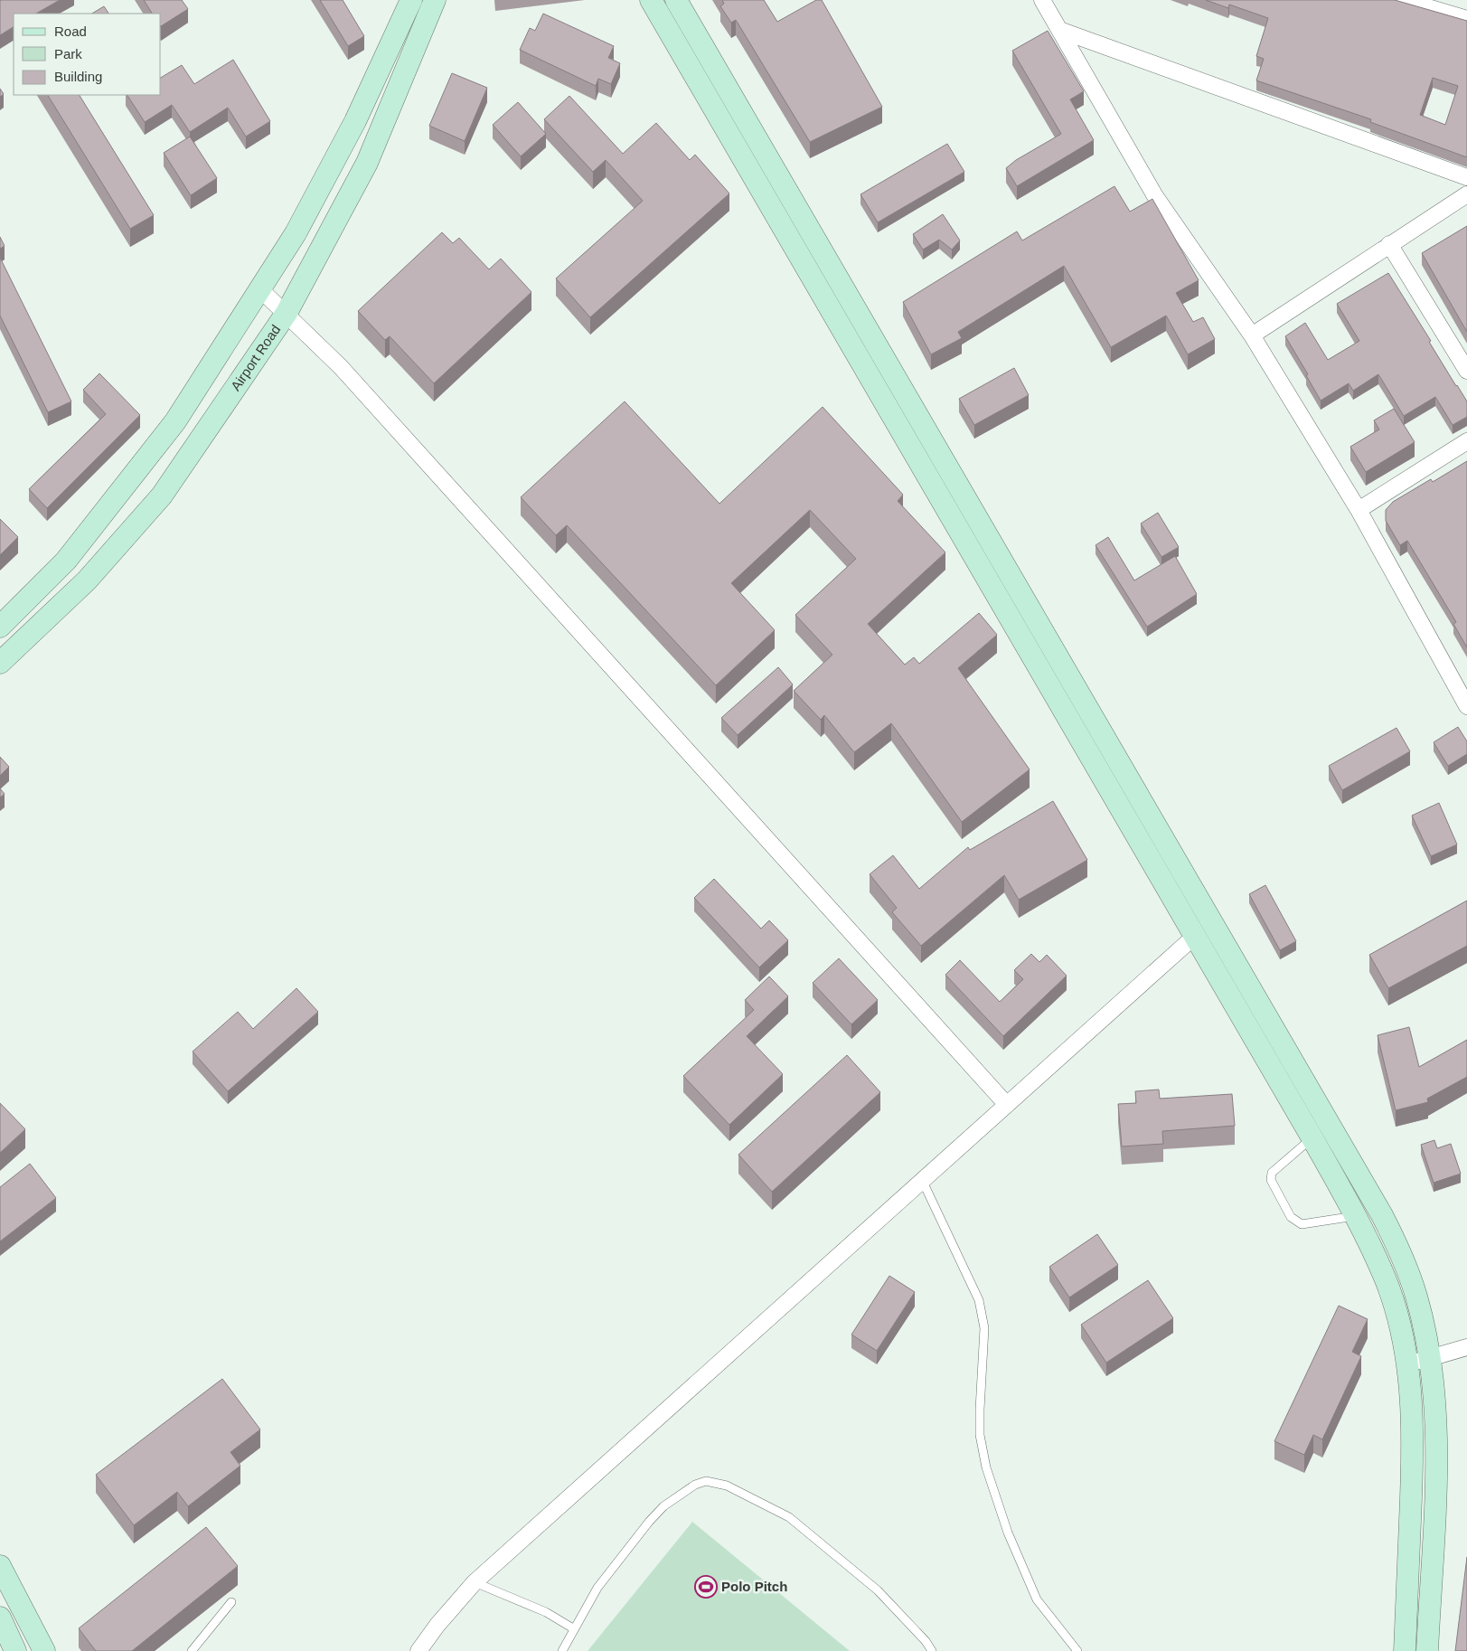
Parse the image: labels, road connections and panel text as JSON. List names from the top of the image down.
{
  "streets": {
    "main road": ["Airport Road"]
  },
  "places": {
    "sports": ["Polo Pitch"]
  },
  "legend": ["Road", "Park", "Building"]
}
